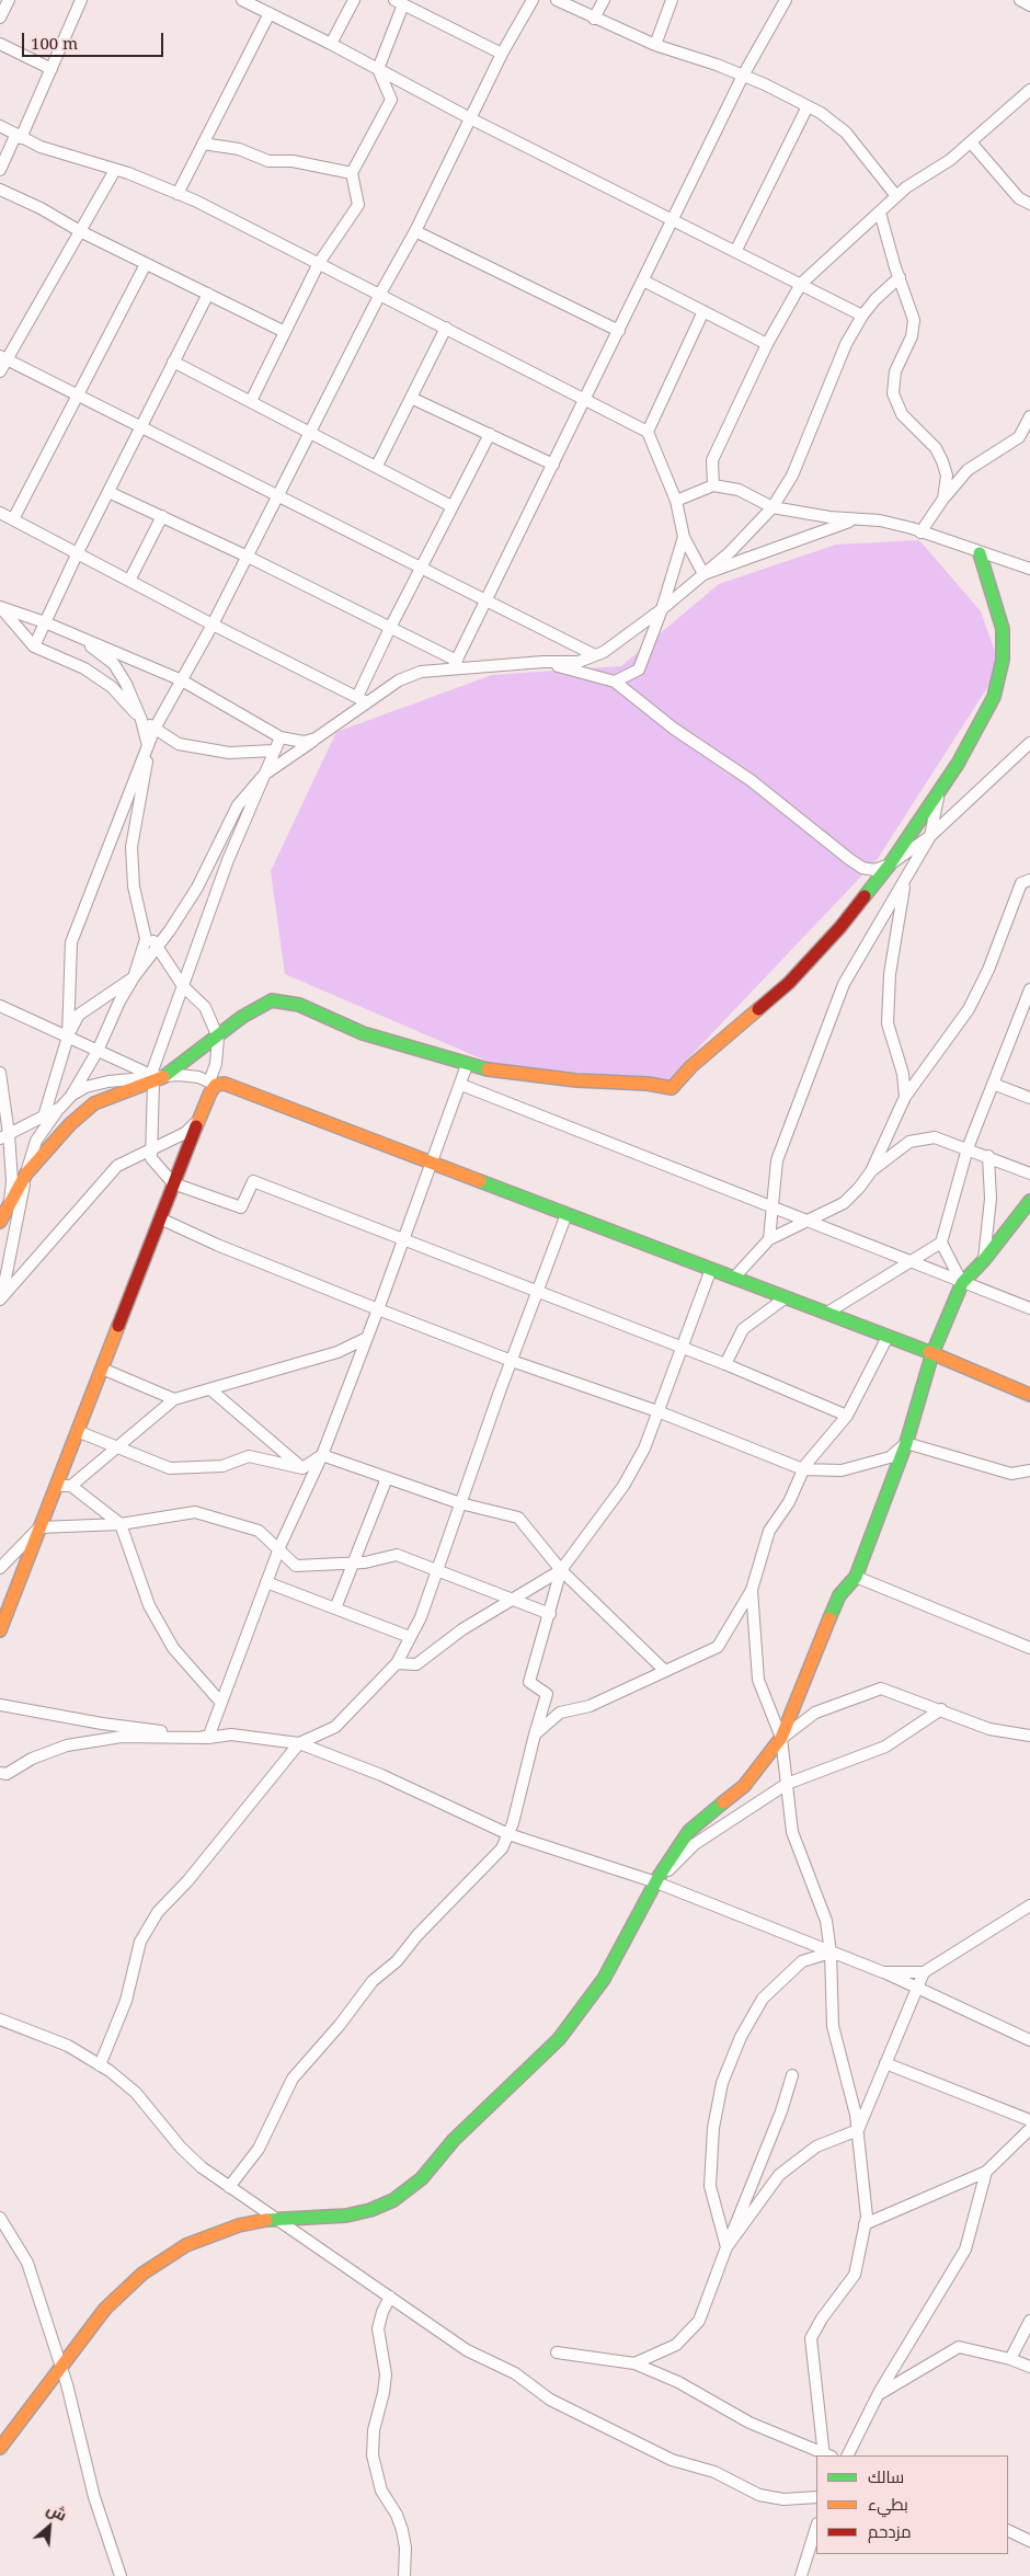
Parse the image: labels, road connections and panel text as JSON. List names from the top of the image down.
{
  "legend": ["سالك", "بطيء", "مزدحم"],
  "scale_bar": "100 m",
  "north": "top right"
}
